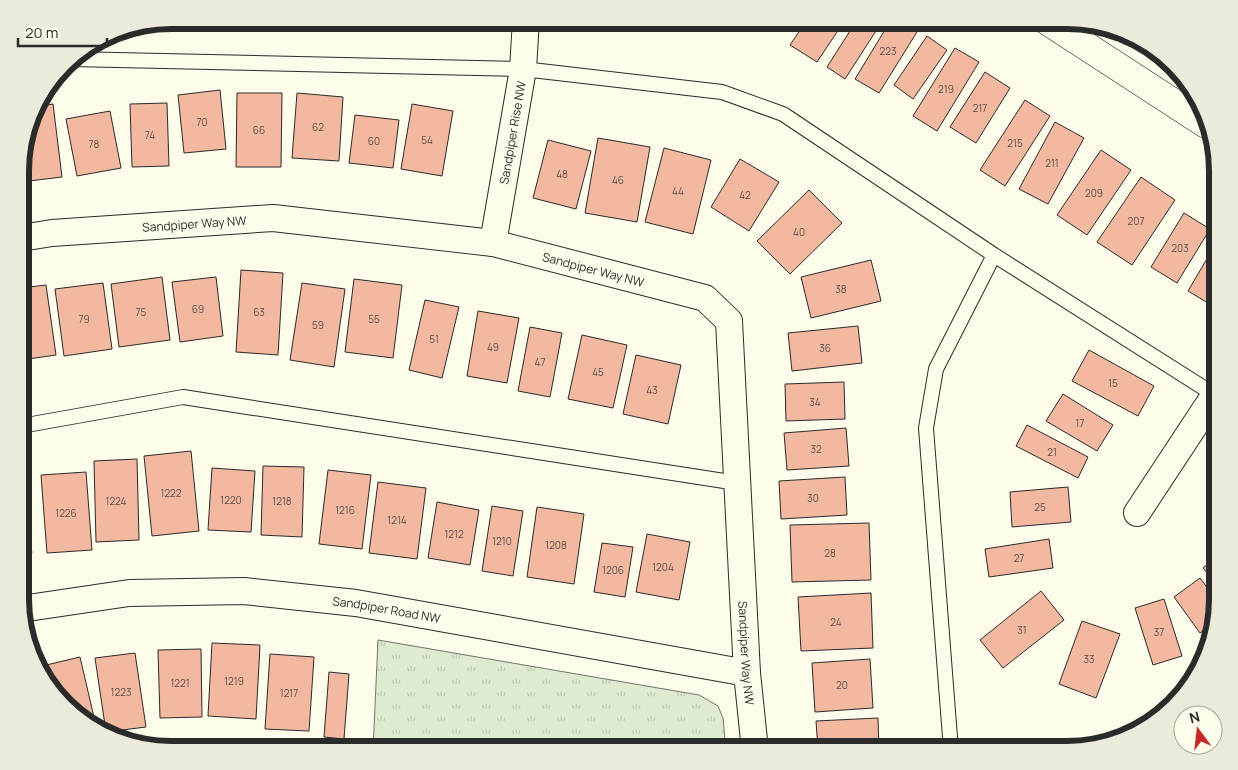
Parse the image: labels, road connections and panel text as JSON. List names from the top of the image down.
{
  "streets": {
    "street": ["Sandpiper Rise NW", "Sandpiper Way NW", "Sandpiper Road NW"]
  },
  "crossings": [
    ["Sandpiper Rise NW", "Sandpiper Way NW"],
    ["Sandpiper Way NW", "Sandpiper Road NW"]
  ],
  "house_numbers": [
    "223",
    "219",
    "217",
    "70",
    "62",
    "66",
    "74",
    "54",
    "60",
    "215",
    "78",
    "211",
    "48",
    "46",
    "44",
    "209",
    "42",
    "207",
    "40",
    "203",
    "38",
    "69",
    "75",
    "63",
    "79",
    "55",
    "59",
    "51",
    "49",
    "36",
    "47",
    "45",
    "15",
    "43",
    "34",
    "17",
    "32",
    "21",
    "1222",
    "30",
    "1220",
    "1224",
    "1218",
    "25",
    "1216",
    "1226",
    "1214",
    "1212",
    "1210",
    "1208",
    "28",
    "27",
    "1204",
    "1206",
    "24",
    "31",
    "37",
    "33",
    "1219",
    "1221",
    "20",
    "1223",
    "1217"
  ],
  "scale_bar": "20 m",
  "north": "top"
}
